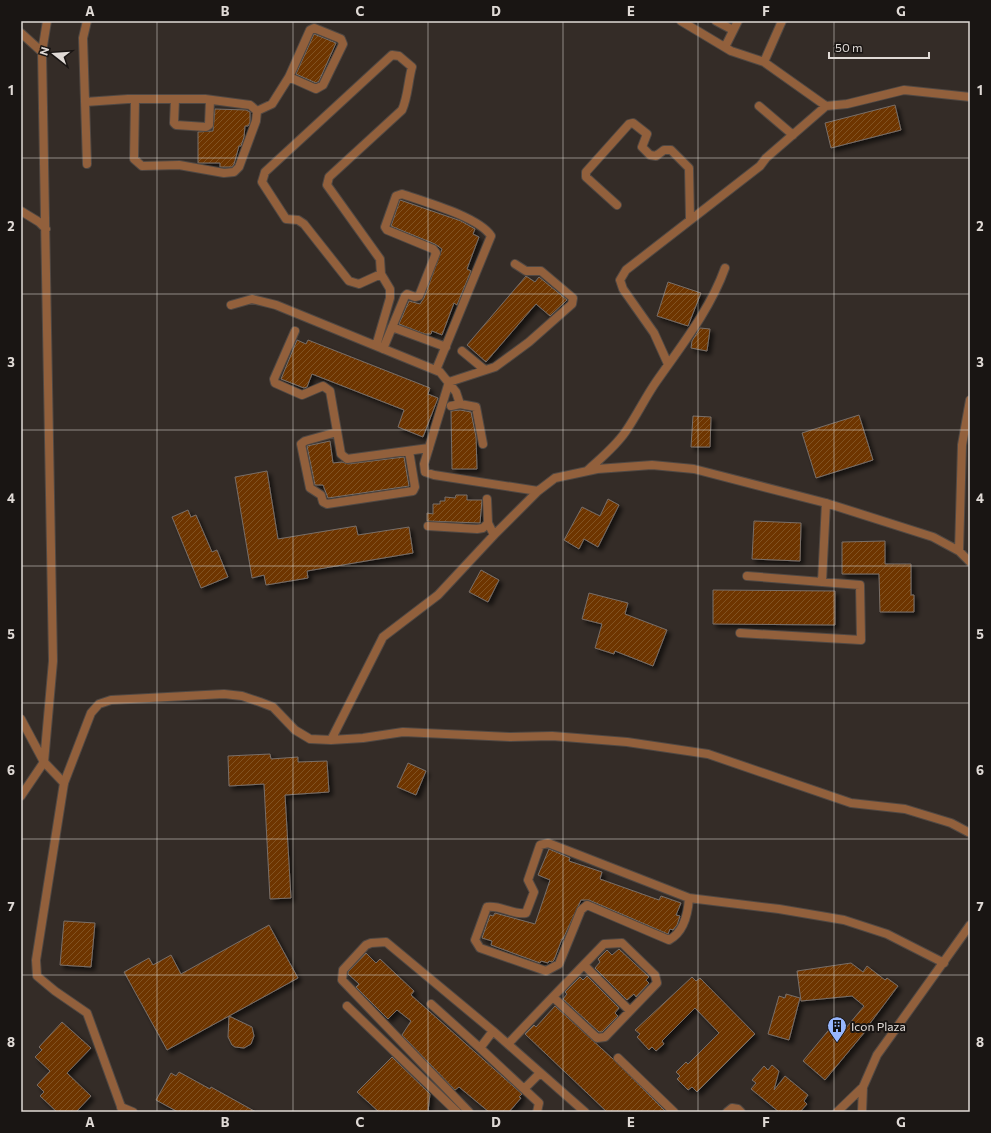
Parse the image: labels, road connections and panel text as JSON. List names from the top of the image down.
{
  "places": {
    "building": ["Icon Plaza"]
  },
  "scale_bar": "50 m",
  "north": "left",
  "grid": {
    "columns": [
      "A",
      "B",
      "C",
      "D",
      "E",
      "F",
      "G"
    ],
    "rows": [
      "1",
      "2",
      "3",
      "4",
      "5",
      "6",
      "7",
      "8"
    ]
  }
}
